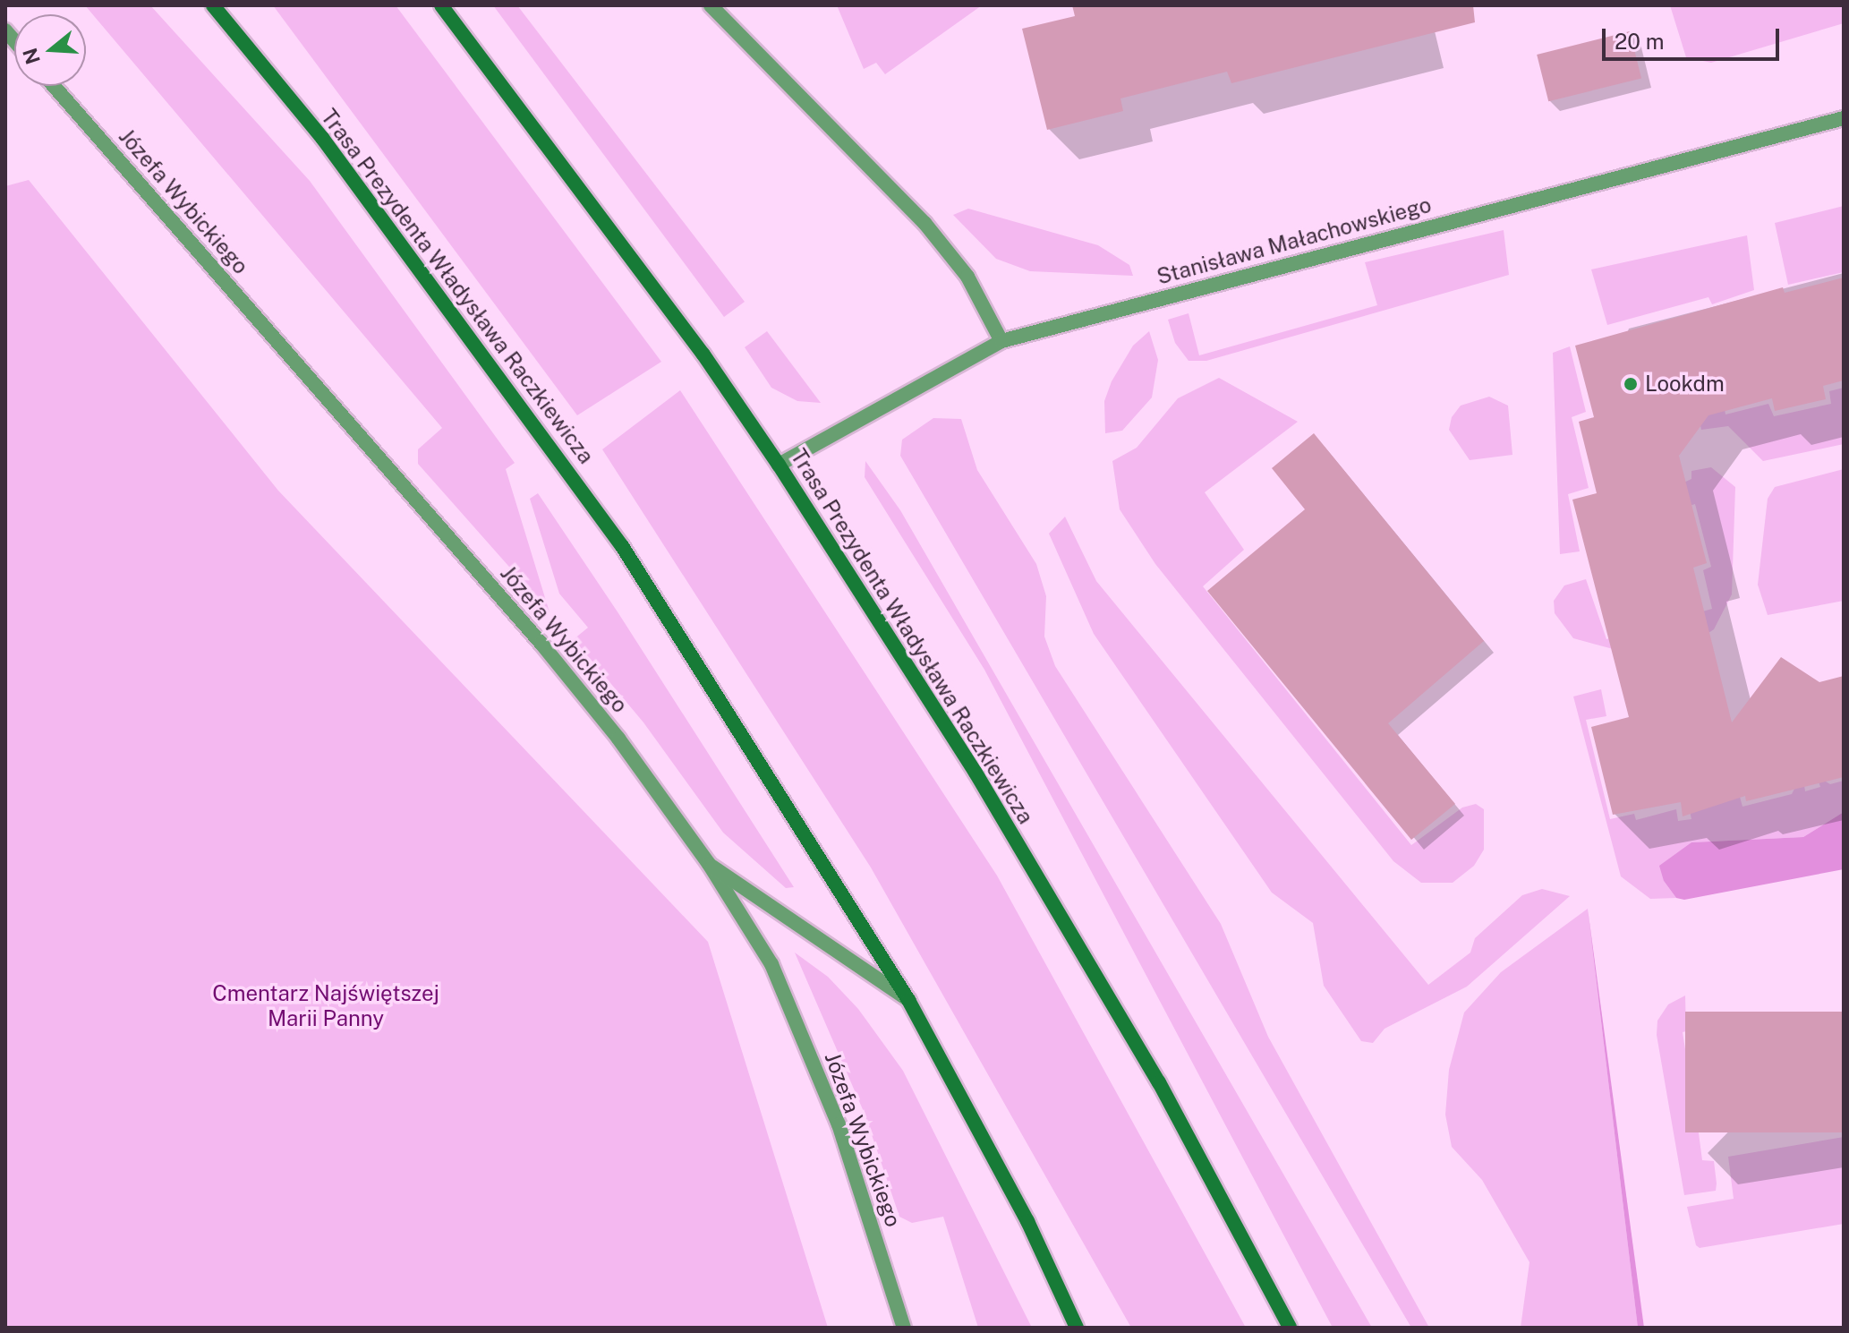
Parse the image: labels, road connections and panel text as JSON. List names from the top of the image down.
{
  "streets": {
    "main road": ["Trasa Prezydenta Władysława Raczkiewicza"],
    "street": ["Józefa Wybickiego", "Stanisława Małachowskiego"]
  },
  "crossings": [
    ["Józefa Wybickiego", "Trasa Prezydenta Władysława Raczkiewicza"],
    ["Stanisława Małachowskiego", "Trasa Prezydenta Władysława Raczkiewicza"]
  ],
  "parks": ["Cmentarz Najświętszej Marii Panny"],
  "places": ["Lookdm"],
  "scale_bar": "20 m",
  "north": "left"
}
